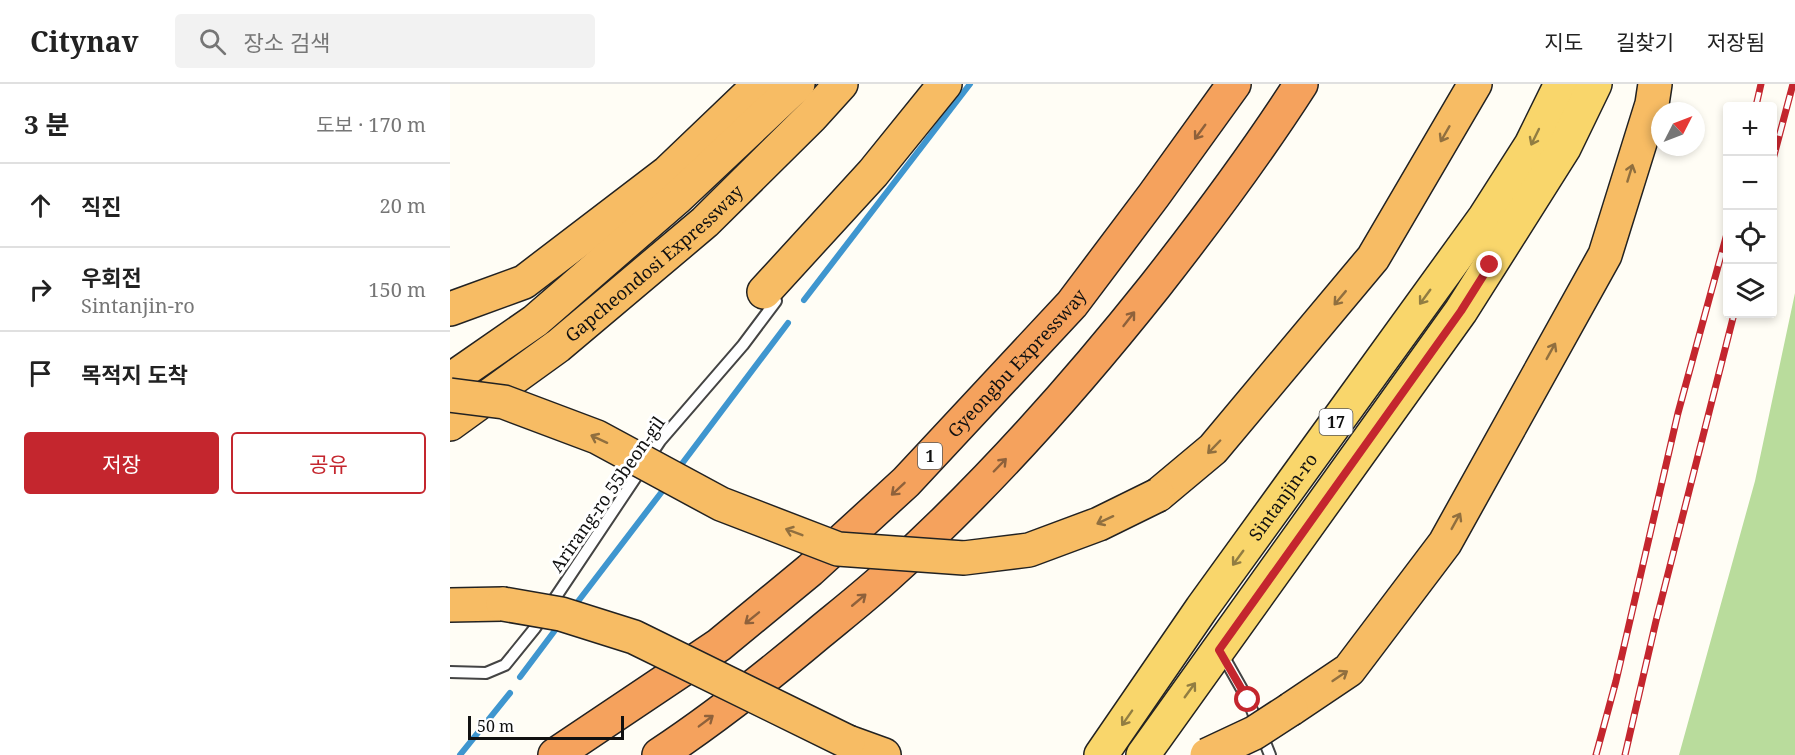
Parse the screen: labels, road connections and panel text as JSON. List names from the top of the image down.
{
  "streets": {
    "highway": ["Gapcheondosi Expressway", "Gyeongbu Expressway", "1"],
    "main road": ["17", "Sintanjin-ro"],
    "lane": ["Arirang-ro 55beon-gil"]
  },
  "scale_bar": "50 m",
  "north": "top right",
  "page": {
    "header": "Citynav",
    "search": "장소 검색",
    "nav": ["지도", "길찾기", "저장됨"],
    "heading": ["3 분", "도보 · 170 m"],
    "map_buttons": ["+", "−"],
    "list": [
      ["직진", "20 m"],
      ["우회전", "Sintanjin-ro", "150 m"],
      "목적지 도착"
    ],
    "buttons": ["저장", "공유"],
    "scale": "50 m"
  }
}
